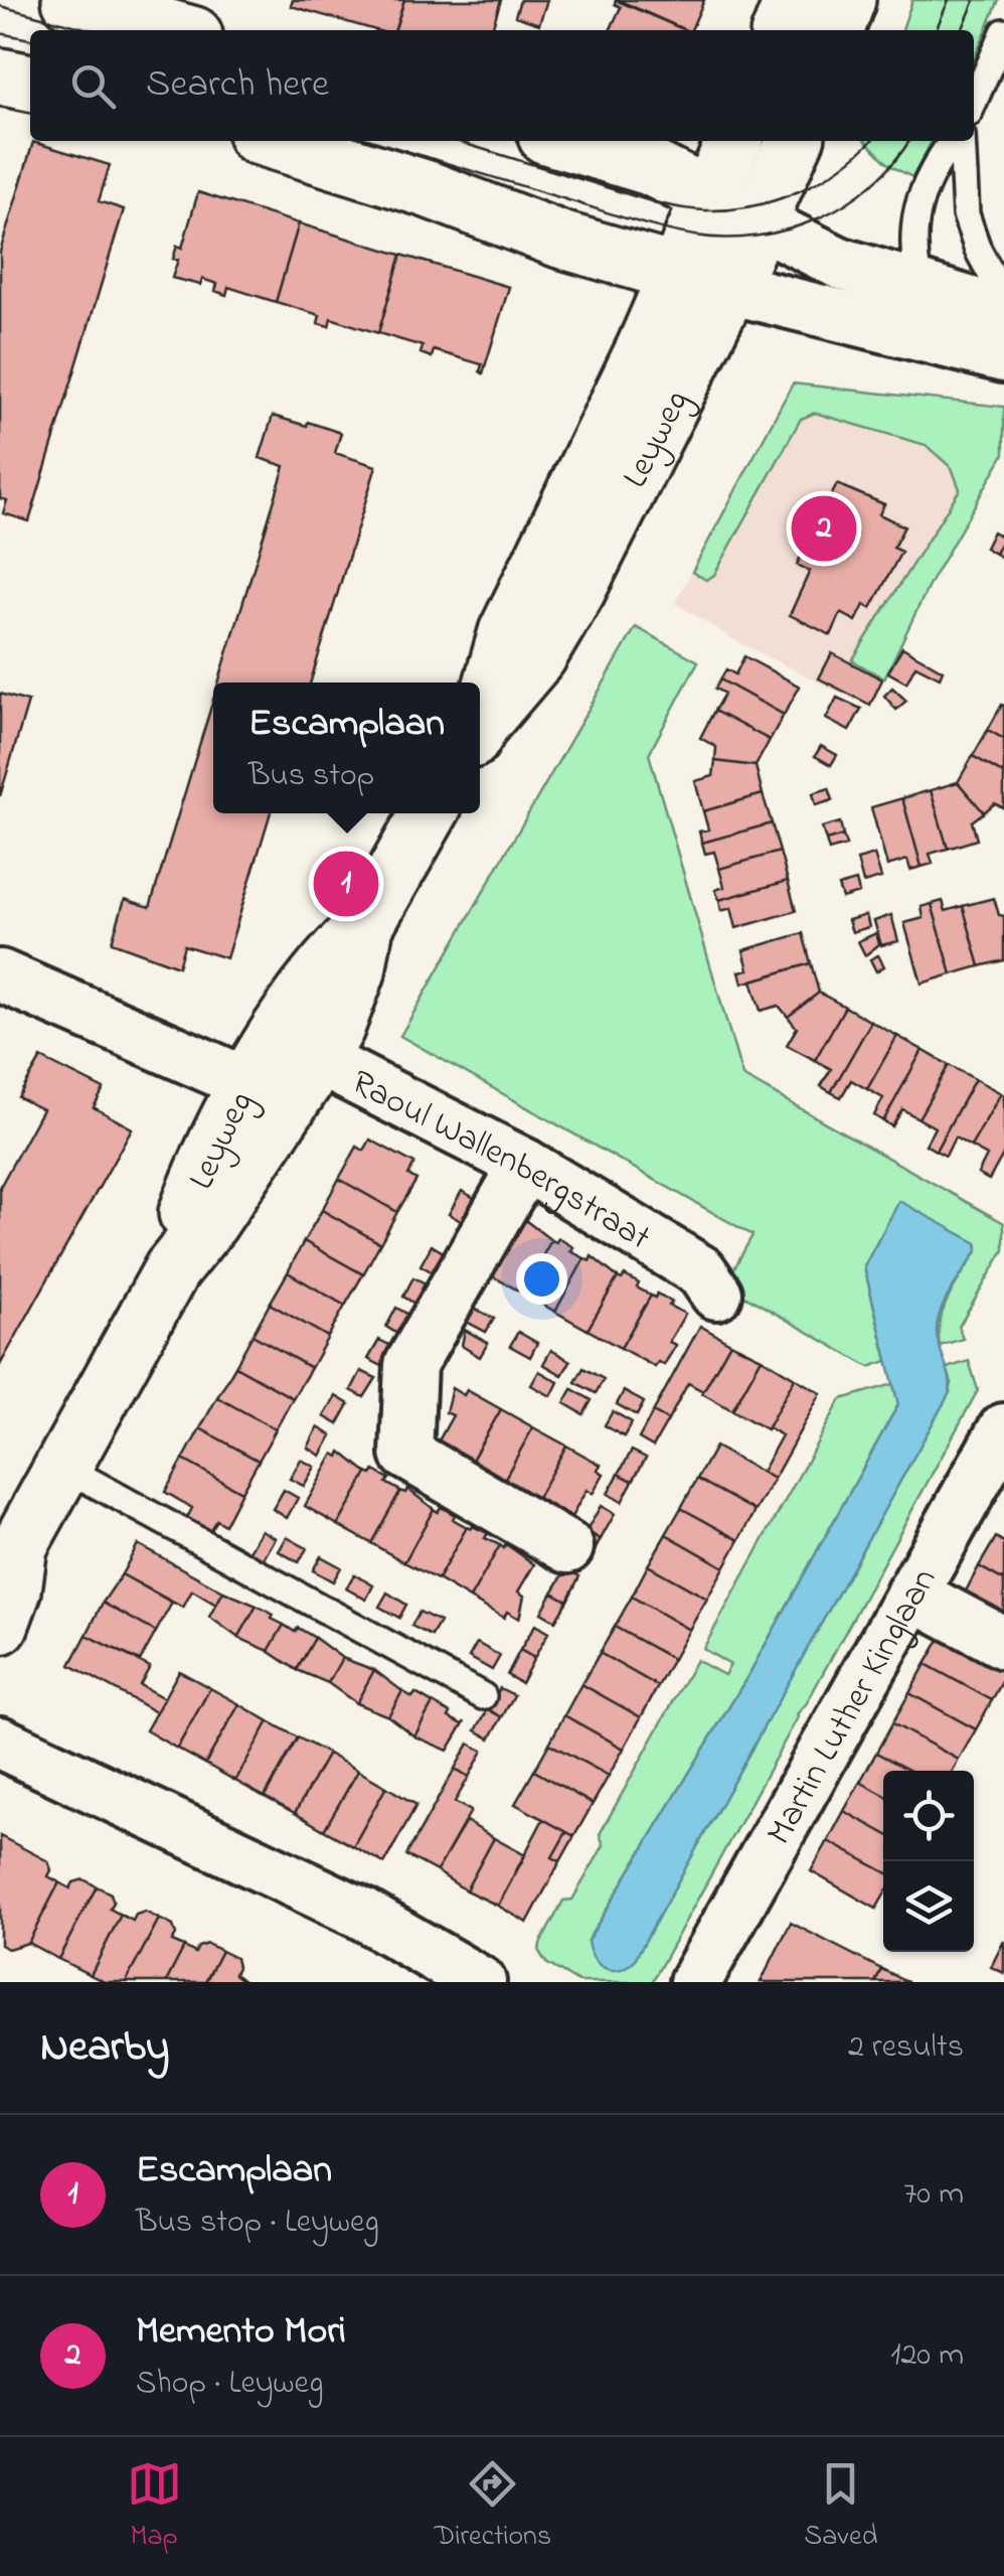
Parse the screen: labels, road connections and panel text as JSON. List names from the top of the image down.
{
  "streets": {
    "street": ["Leyweg", "Raoul Wallenbergstraat", "Martin Luther Kinglaan"]
  },
  "crossings": [
    ["Leyweg", "Raoul Wallenbergstraat"]
  ],
  "page": {
    "search": "Search here",
    "pins": ["2", "1"],
    "popup": ["Escamplaan", "Bus stop"],
    "heading": ["Nearby", "2 results"],
    "list": [
      {
        "mark": "1",
        "name": "Escamplaan",
        "note": "Bus stop · Leyweg",
        "value": "70 m"
      },
      {
        "mark": "2",
        "name": "Memento Mori",
        "note": "Shop · Leyweg",
        "value": "120 m"
      }
    ],
    "nav": ["Map", "Directions", "Saved"]
  }
}
